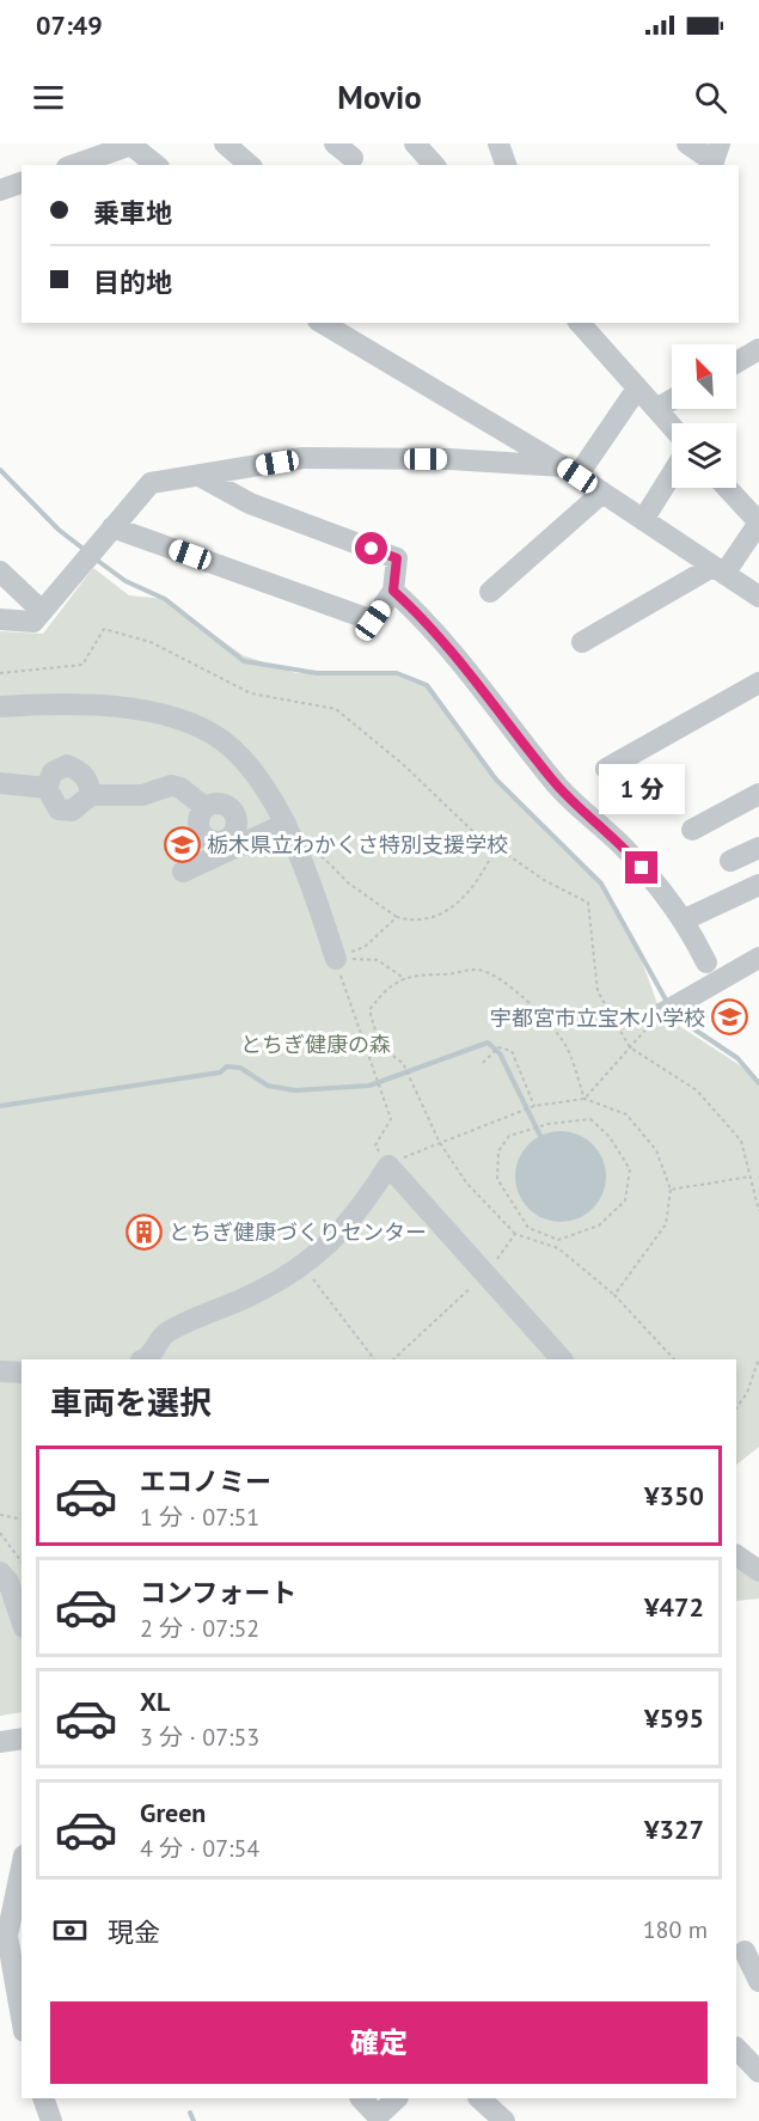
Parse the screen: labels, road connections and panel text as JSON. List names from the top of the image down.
{
  "parks": ["とちぎ健康の森"],
  "places": {
    "school or university": ["栃木県立わかくさ特別支援学校", "宇都宮市立宝木小学校"],
    "building": ["とちぎ健康づくりセンター"]
  },
  "north": "top left",
  "page": {
    "status": "07:49",
    "header": "Movio",
    "banner": ["乗車地", "目的地"],
    "bubble": "1 分",
    "heading": "車両を選択",
    "list": [
      {
        "name": "エコノミー",
        "note": "1 分 · 07:51",
        "value": "¥350"
      },
      {
        "name": "コンフォート",
        "note": "2 分 · 07:52",
        "value": "¥472"
      },
      {
        "name": "XL",
        "note": "3 分 · 07:53",
        "value": "¥595"
      },
      {
        "name": "Green",
        "note": "4 分 · 07:54",
        "value": "¥327"
      }
    ],
    "pay": ["現金", "180 m"],
    "buttons": "確定"
  }
}
